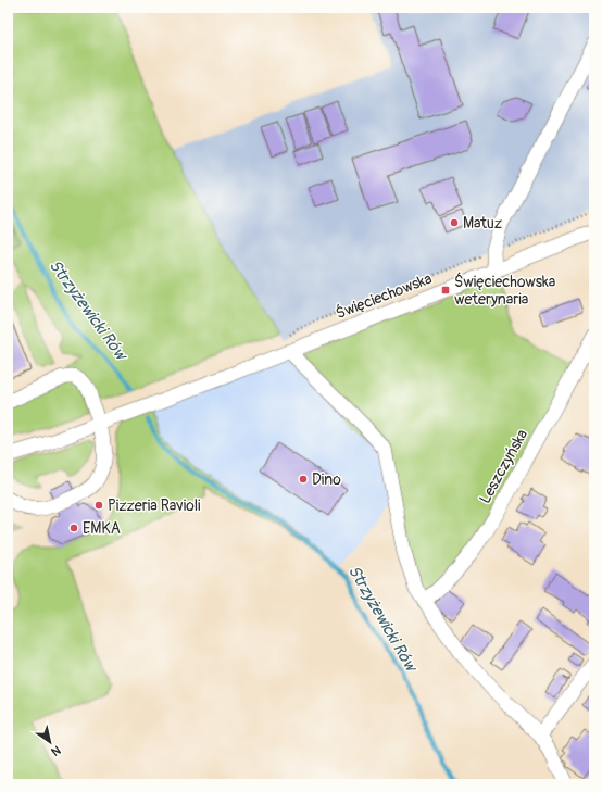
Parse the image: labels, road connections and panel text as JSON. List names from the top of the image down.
{
  "streets": {
    "street": ["Święciechowska", "Leszczyńska"]
  },
  "water": ["Strzyżewicki Rów"],
  "places": {
    "other": [
      "Matuz",
      "Dino",
      "Pizzeria Ravioli",
      "EMKA"
    ],
    "transit": ["Święciechowska weterynaria"]
  },
  "north": "bottom right"
}
